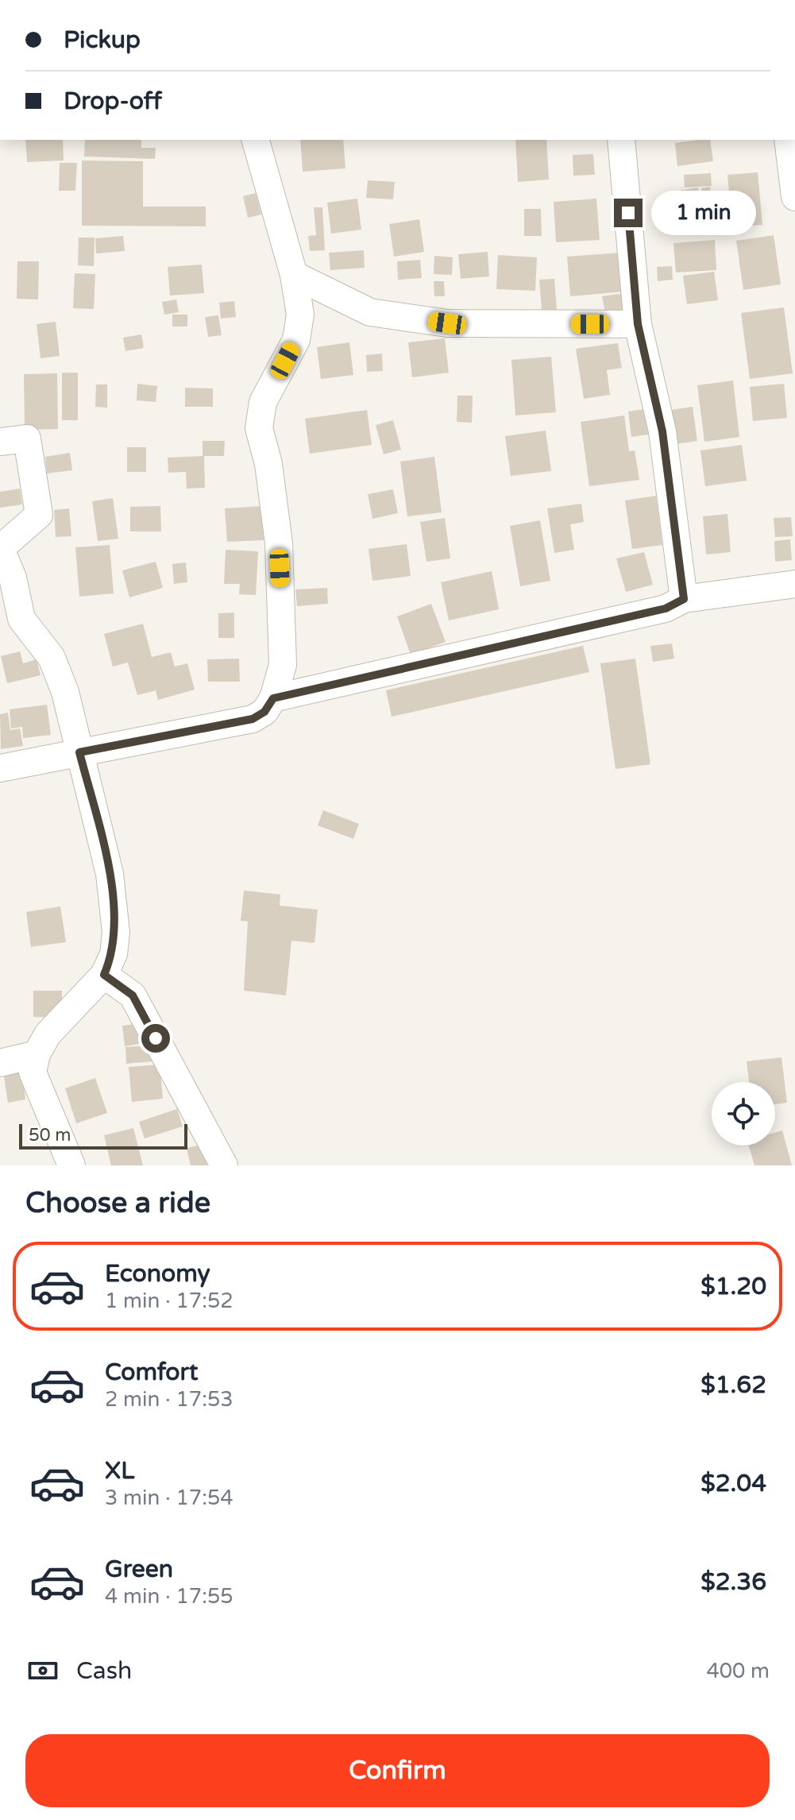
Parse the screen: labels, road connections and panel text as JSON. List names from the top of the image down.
{
  "scale_bar": "50 m",
  "page": {
    "banner": ["Pickup", "Drop-off"],
    "bubble": "1 min",
    "scale": "50 m",
    "heading": "Choose a ride",
    "list": [
      {
        "name": "Economy",
        "note": "1 min · 17:52",
        "value": "$1.20"
      },
      {
        "name": "Comfort",
        "note": "2 min · 17:53",
        "value": "$1.62"
      },
      {
        "name": "XL",
        "note": "3 min · 17:54",
        "value": "$2.04"
      },
      {
        "name": "Green",
        "note": "4 min · 17:55",
        "value": "$2.36"
      }
    ],
    "pay": ["Cash", "400 m"],
    "buttons": "Confirm"
  }
}
